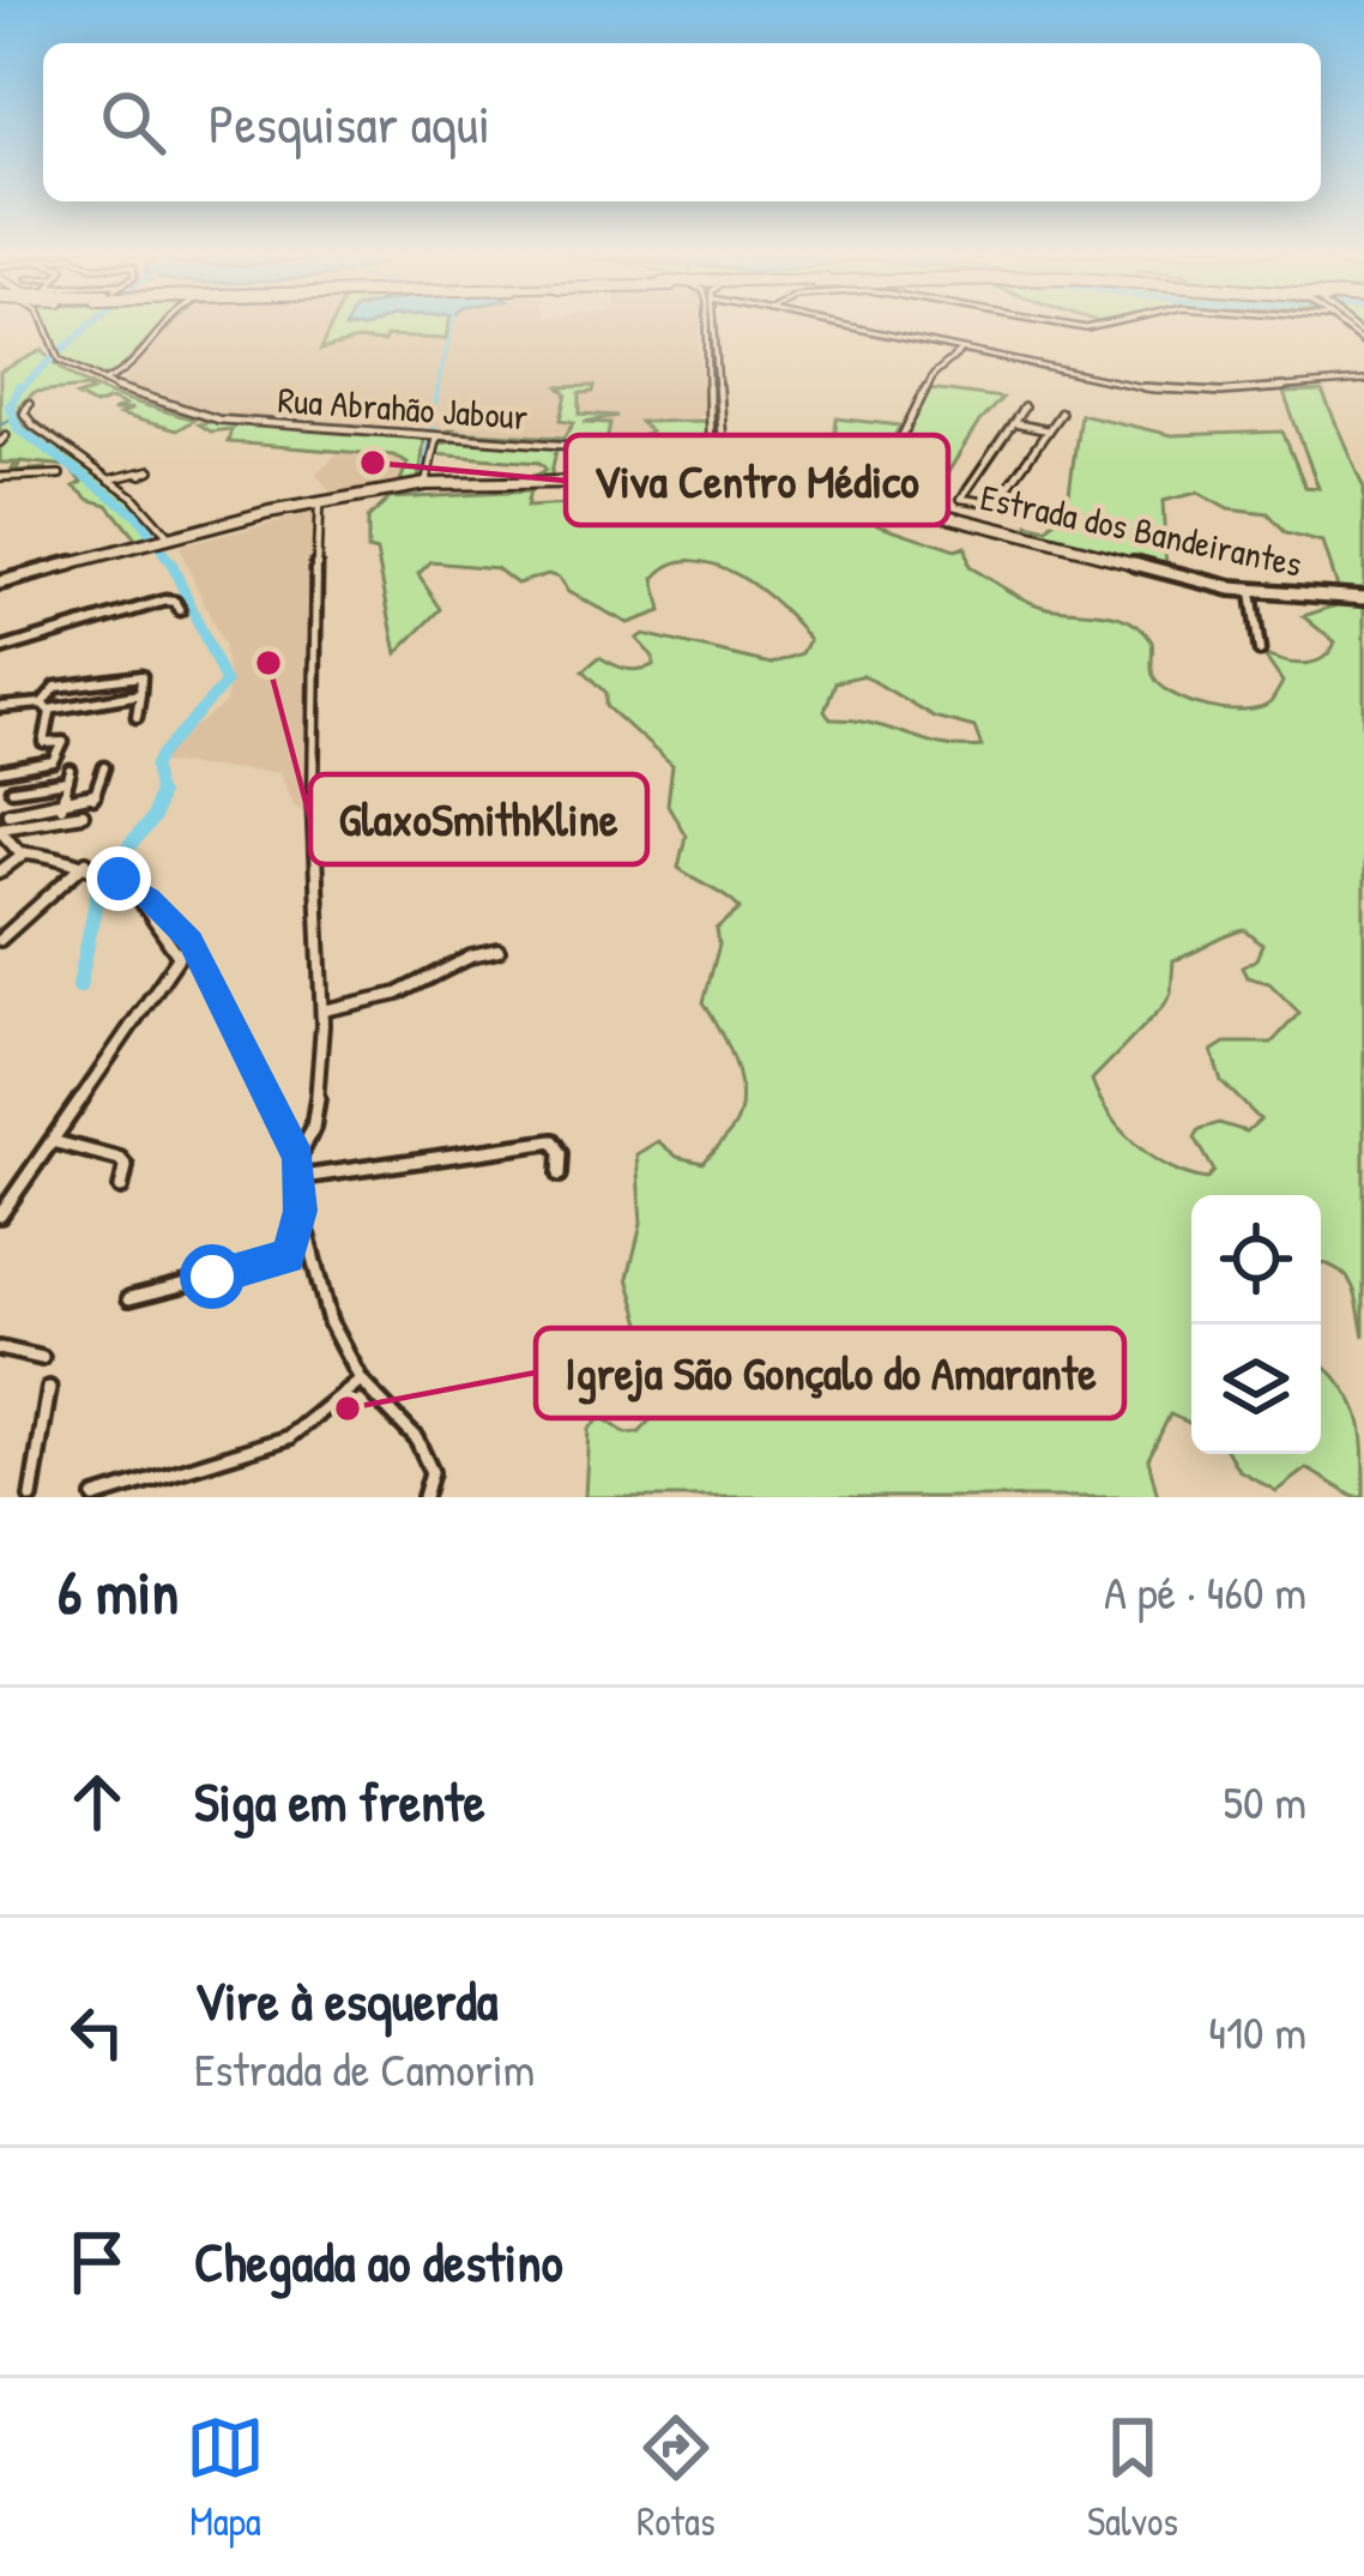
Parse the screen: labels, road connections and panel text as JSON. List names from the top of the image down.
{
  "streets": {
    "main road": ["Estrada dos Bandeirantes"],
    "street": ["Rua Abrahão Jabour"]
  },
  "places": ["Viva Centro Médico", "GlaxoSmithKline", "Igreja São Gonçalo do Amarante"],
  "page": {
    "search": "Pesquisar aqui",
    "heading": ["6 min", "A pé · 460 m"],
    "list": [
      ["Siga em frente", "50 m"],
      ["Vire à esquerda", "Estrada de Camorim", "410 m"],
      "Chegada ao destino"
    ],
    "nav": ["Mapa", "Rotas", "Salvos"]
  }
}
